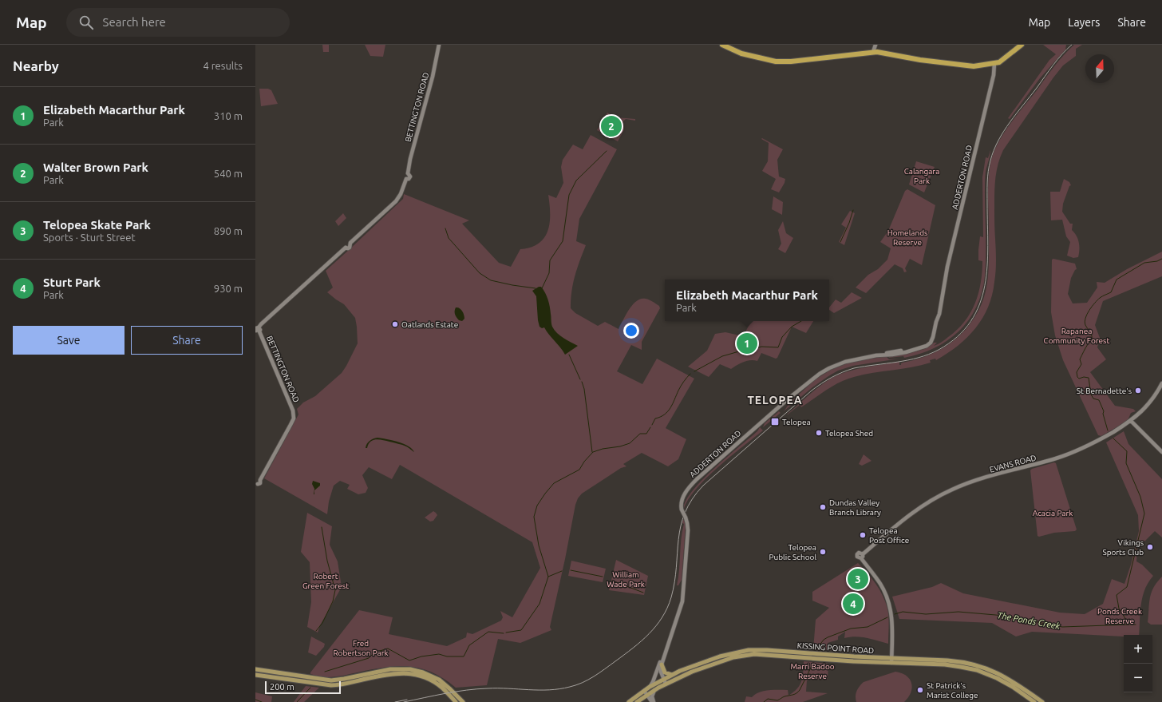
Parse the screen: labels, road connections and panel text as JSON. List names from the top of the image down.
{
  "streets": {
    "main road": [
      "BETTINGTON ROAD",
      "ADDERTON ROAD",
      "EVANS ROAD",
      "KISSING POINT ROAD"
    ]
  },
  "crossings": [
    ["ADDERTON ROAD", "KISSING POINT ROAD"],
    ["EVANS ROAD", "KISSING POINT ROAD"]
  ],
  "districts": ["TELOPEA"],
  "water": ["The Ponds Creek"],
  "parks": [
    "Calangara Park",
    "Homelands Reserve",
    "Rapanea Community Forest",
    "Acacia Park",
    "William Wade Park",
    "Robert Green Forest",
    "Ponds Creek Reserve",
    "Fred Robertson Park",
    "Marri Badoo Reserve"
  ],
  "places": {
    "other": [
      "Oatlands Estate",
      "St Bernadette's",
      "Telopea Shed",
      "Dundas Valley Branch Library",
      "Telopea Post Office",
      "Vikings Sports Club",
      "Telopea Public School",
      "St Patrick's Marist College"
    ],
    "transit": ["Telopea"]
  },
  "scale_bar": "200 m",
  "north": "top",
  "page": {
    "header": "Map",
    "search": "Search here",
    "nav": ["Map", "Layers", "Share"],
    "heading": ["Nearby", "4 results"],
    "list": [
      {
        "mark": "1",
        "name": "Elizabeth Macarthur Park",
        "note": "Park",
        "value": "310 m"
      },
      {
        "mark": "2",
        "name": "Walter Brown Park",
        "note": "Park",
        "value": "540 m"
      },
      {
        "mark": "3",
        "name": "Telopea Skate Park",
        "note": "Sports · Sturt Street",
        "value": "890 m"
      },
      {
        "mark": "4",
        "name": "Sturt Park",
        "note": "Park",
        "value": "930 m"
      }
    ],
    "pins": [
      "2",
      "1",
      "3",
      "4"
    ],
    "popup": ["Elizabeth Macarthur Park", "Park"],
    "buttons": ["Save", "Share"],
    "map_buttons": ["+", "−"],
    "scale": "200 m"
  }
}
